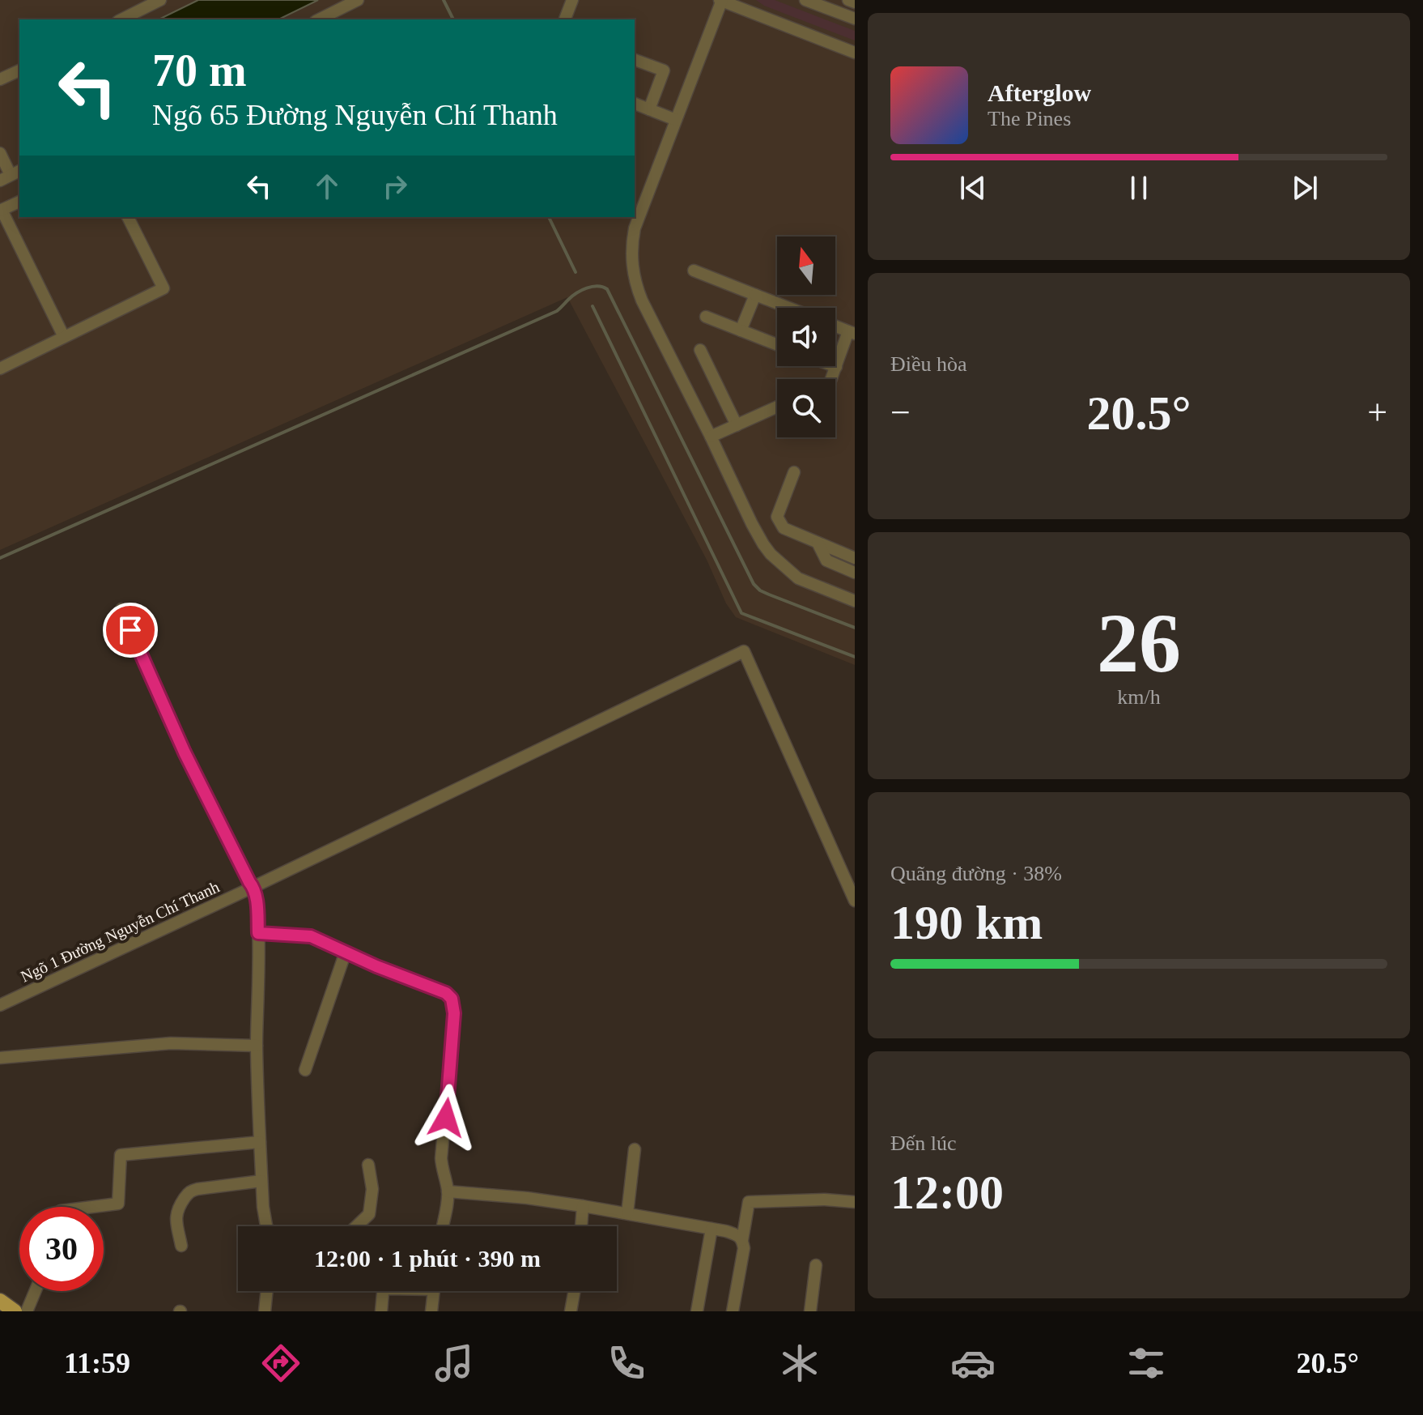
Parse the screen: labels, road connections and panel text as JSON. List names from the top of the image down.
{
  "streets": {
    "street": ["Ngõ 1 Đường Nguyễn Chí Thanh"]
  },
  "north": "top",
  "page": {
    "turn": ["70 m", "Ngõ 65 Đường Nguyễn Chí Thanh"],
    "song": ["Afterglow", "The Pines"],
    "tile": [
      "Điều hòa",
      ["26", "km/h"],
      ["Quãng đường · 38%", "190 km"],
      ["Đến lúc", "12:00"]
    ],
    "heat": ["−", "20.5°", "+"],
    "limit": "30",
    "trip": "12:00 · 1 phút · 390 m",
    "tabs": ["11:59", "20.5°"]
  }
}
